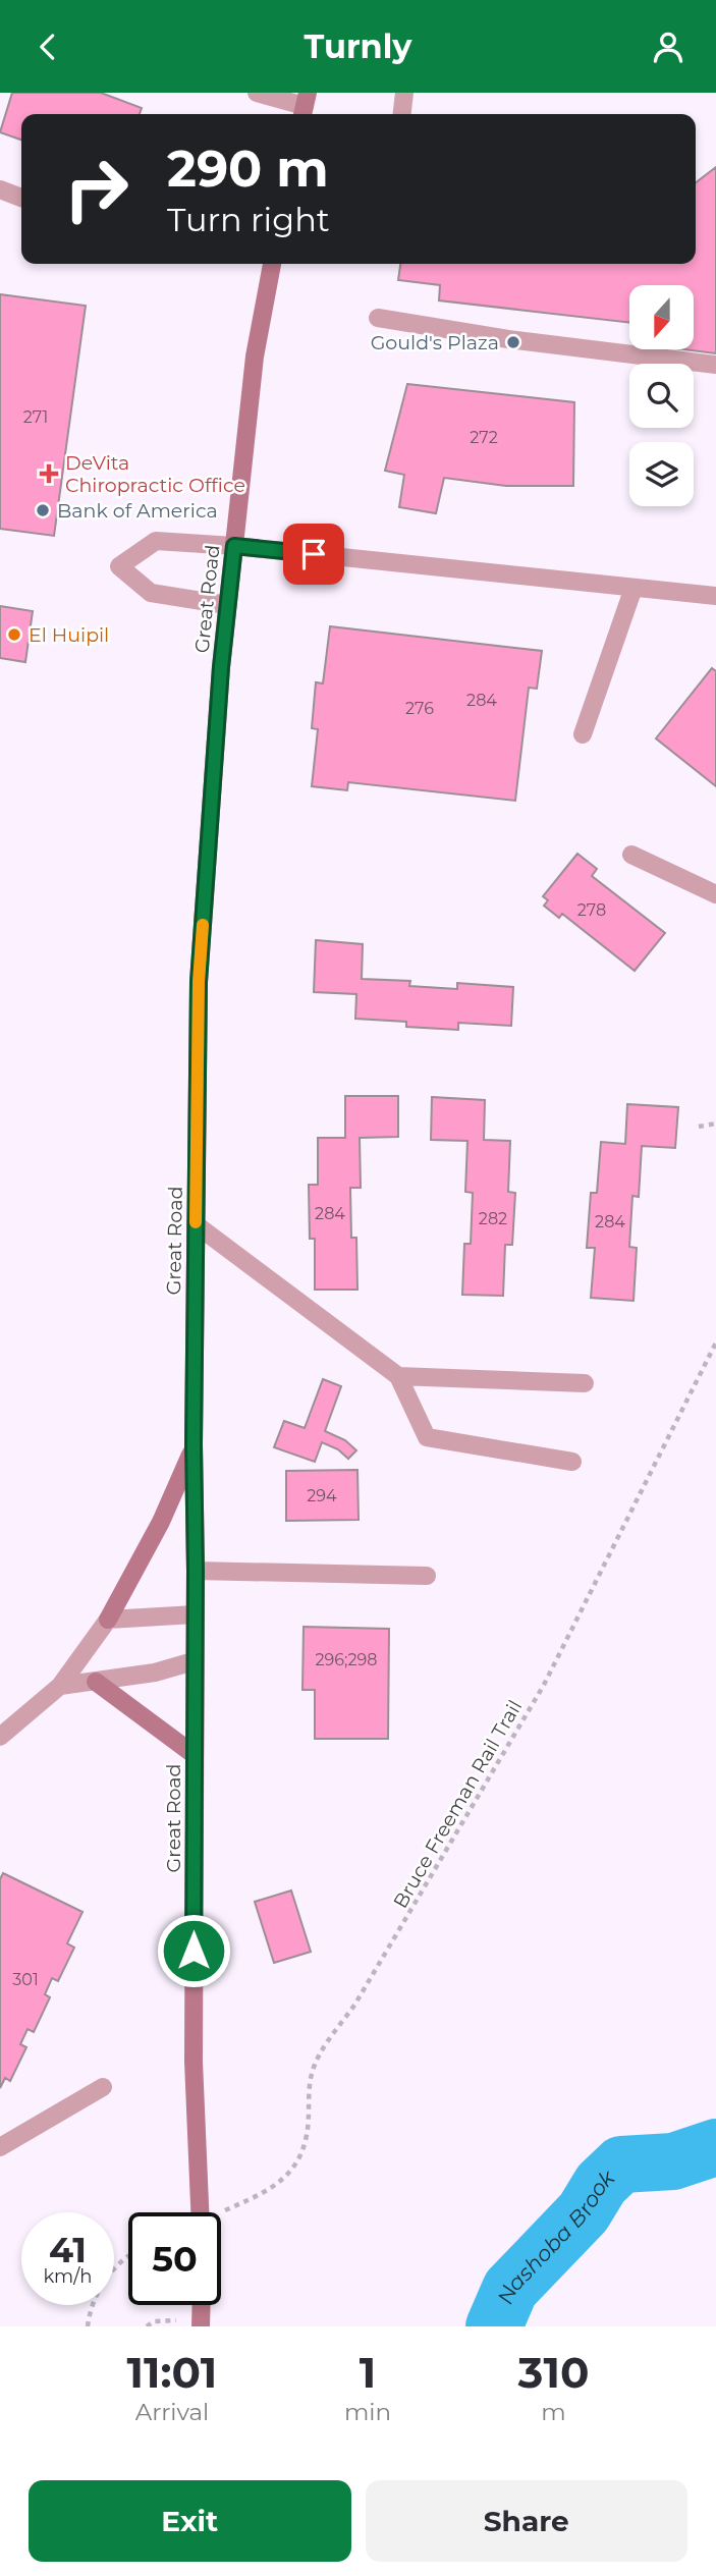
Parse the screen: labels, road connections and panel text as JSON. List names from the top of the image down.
{
  "streets": {
    "main road": ["Great Road"],
    "path": ["Bruce Freeman Rail Trail"]
  },
  "water": ["Nashoba Brook"],
  "places": {
    "other": ["Gould's Plaza", "Bank of America", "El Huipil"],
    "health": ["DeVita Chiropractic Office"]
  },
  "house_numbers": [
    "271",
    "272",
    "284",
    "276",
    "278",
    "284",
    "282",
    "284",
    "294",
    "296;298",
    "301"
  ],
  "north": "bottom",
  "page": {
    "header": "Turnly",
    "turn": ["290 m", "Turn right"],
    "speed": "41 km/h",
    "limit": "50",
    "eta": [
      "11:01",
      "Arrival",
      "1",
      "min",
      "310",
      "m"
    ],
    "buttons": ["Exit", "Share"]
  }
}
